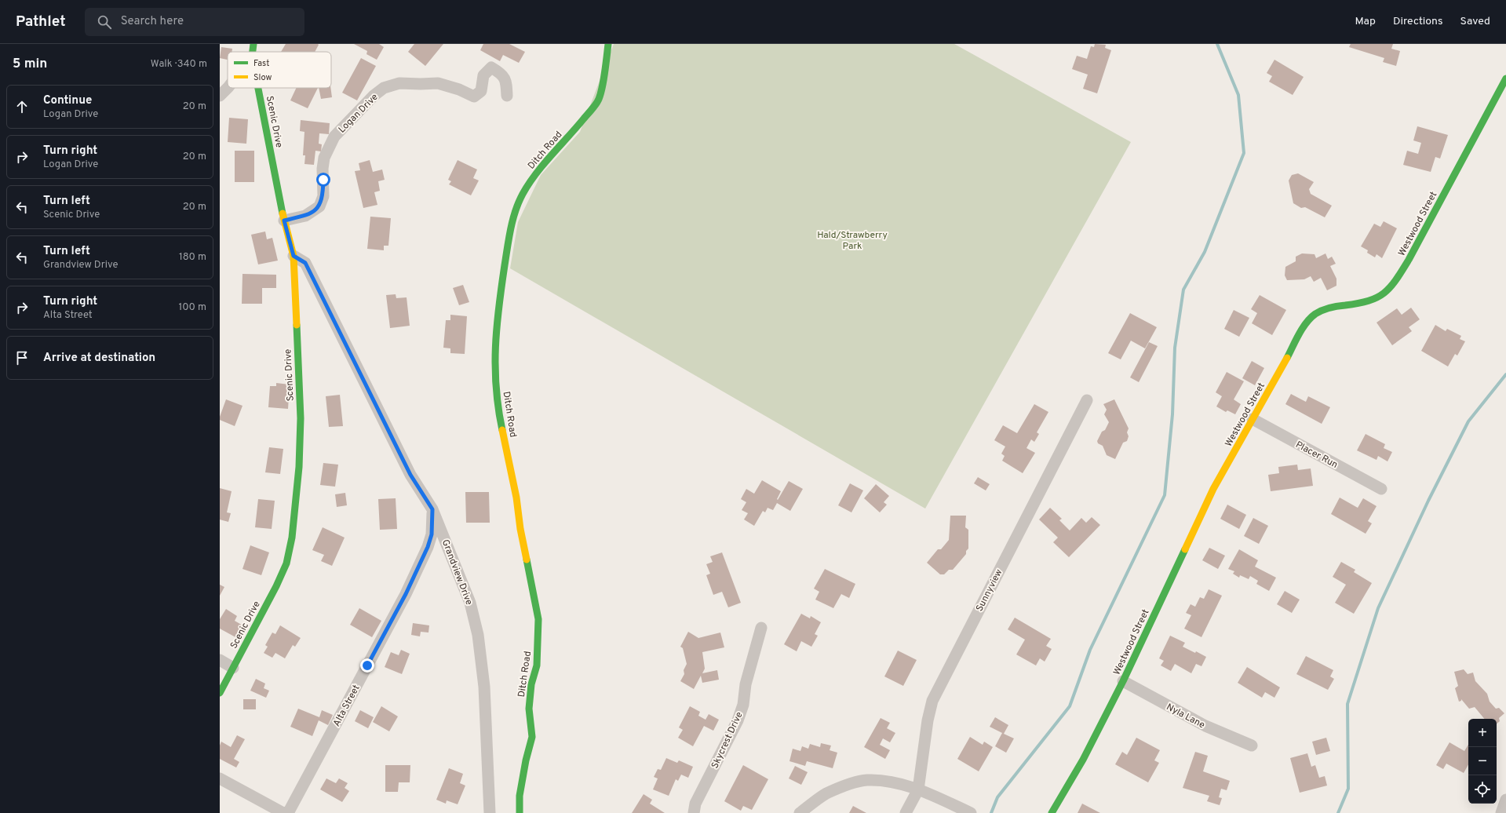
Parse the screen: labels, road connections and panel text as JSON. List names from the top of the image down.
{
  "streets": {
    "street": [
      "Logan Drive",
      "Scenic Drive",
      "Ditch Road",
      "Westwood Street",
      "Placer Run",
      "Grandview Drive",
      "Sunnyview",
      "Alta Street",
      "Nyla Lane",
      "Skycrest Drive"
    ]
  },
  "crossings": [
    ["Logan Drive", "Scenic Drive"],
    ["Scenic Drive", "Grandview Drive"],
    ["Westwood Street", "Placer Run"],
    ["Westwood Street", "Nyla Lane"],
    ["Grandview Drive", "Alta Street"]
  ],
  "parks": ["Hald/Strawberry Park"],
  "legend": ["Fast", "Slow"],
  "page": {
    "header": "Pathlet",
    "search": "Search here",
    "nav": ["Map", "Directions", "Saved"],
    "heading": ["5 min", "Walk · 340 m"],
    "list": [
      ["Continue", "Logan Drive", "20 m"],
      ["Turn right", "Logan Drive", "20 m"],
      ["Turn left", "Scenic Drive", "20 m"],
      ["Turn left", "Grandview Drive", "180 m"],
      ["Turn right", "Alta Street", "100 m"],
      "Arrive at destination"
    ],
    "map_buttons": ["+", "−"]
  }
}
